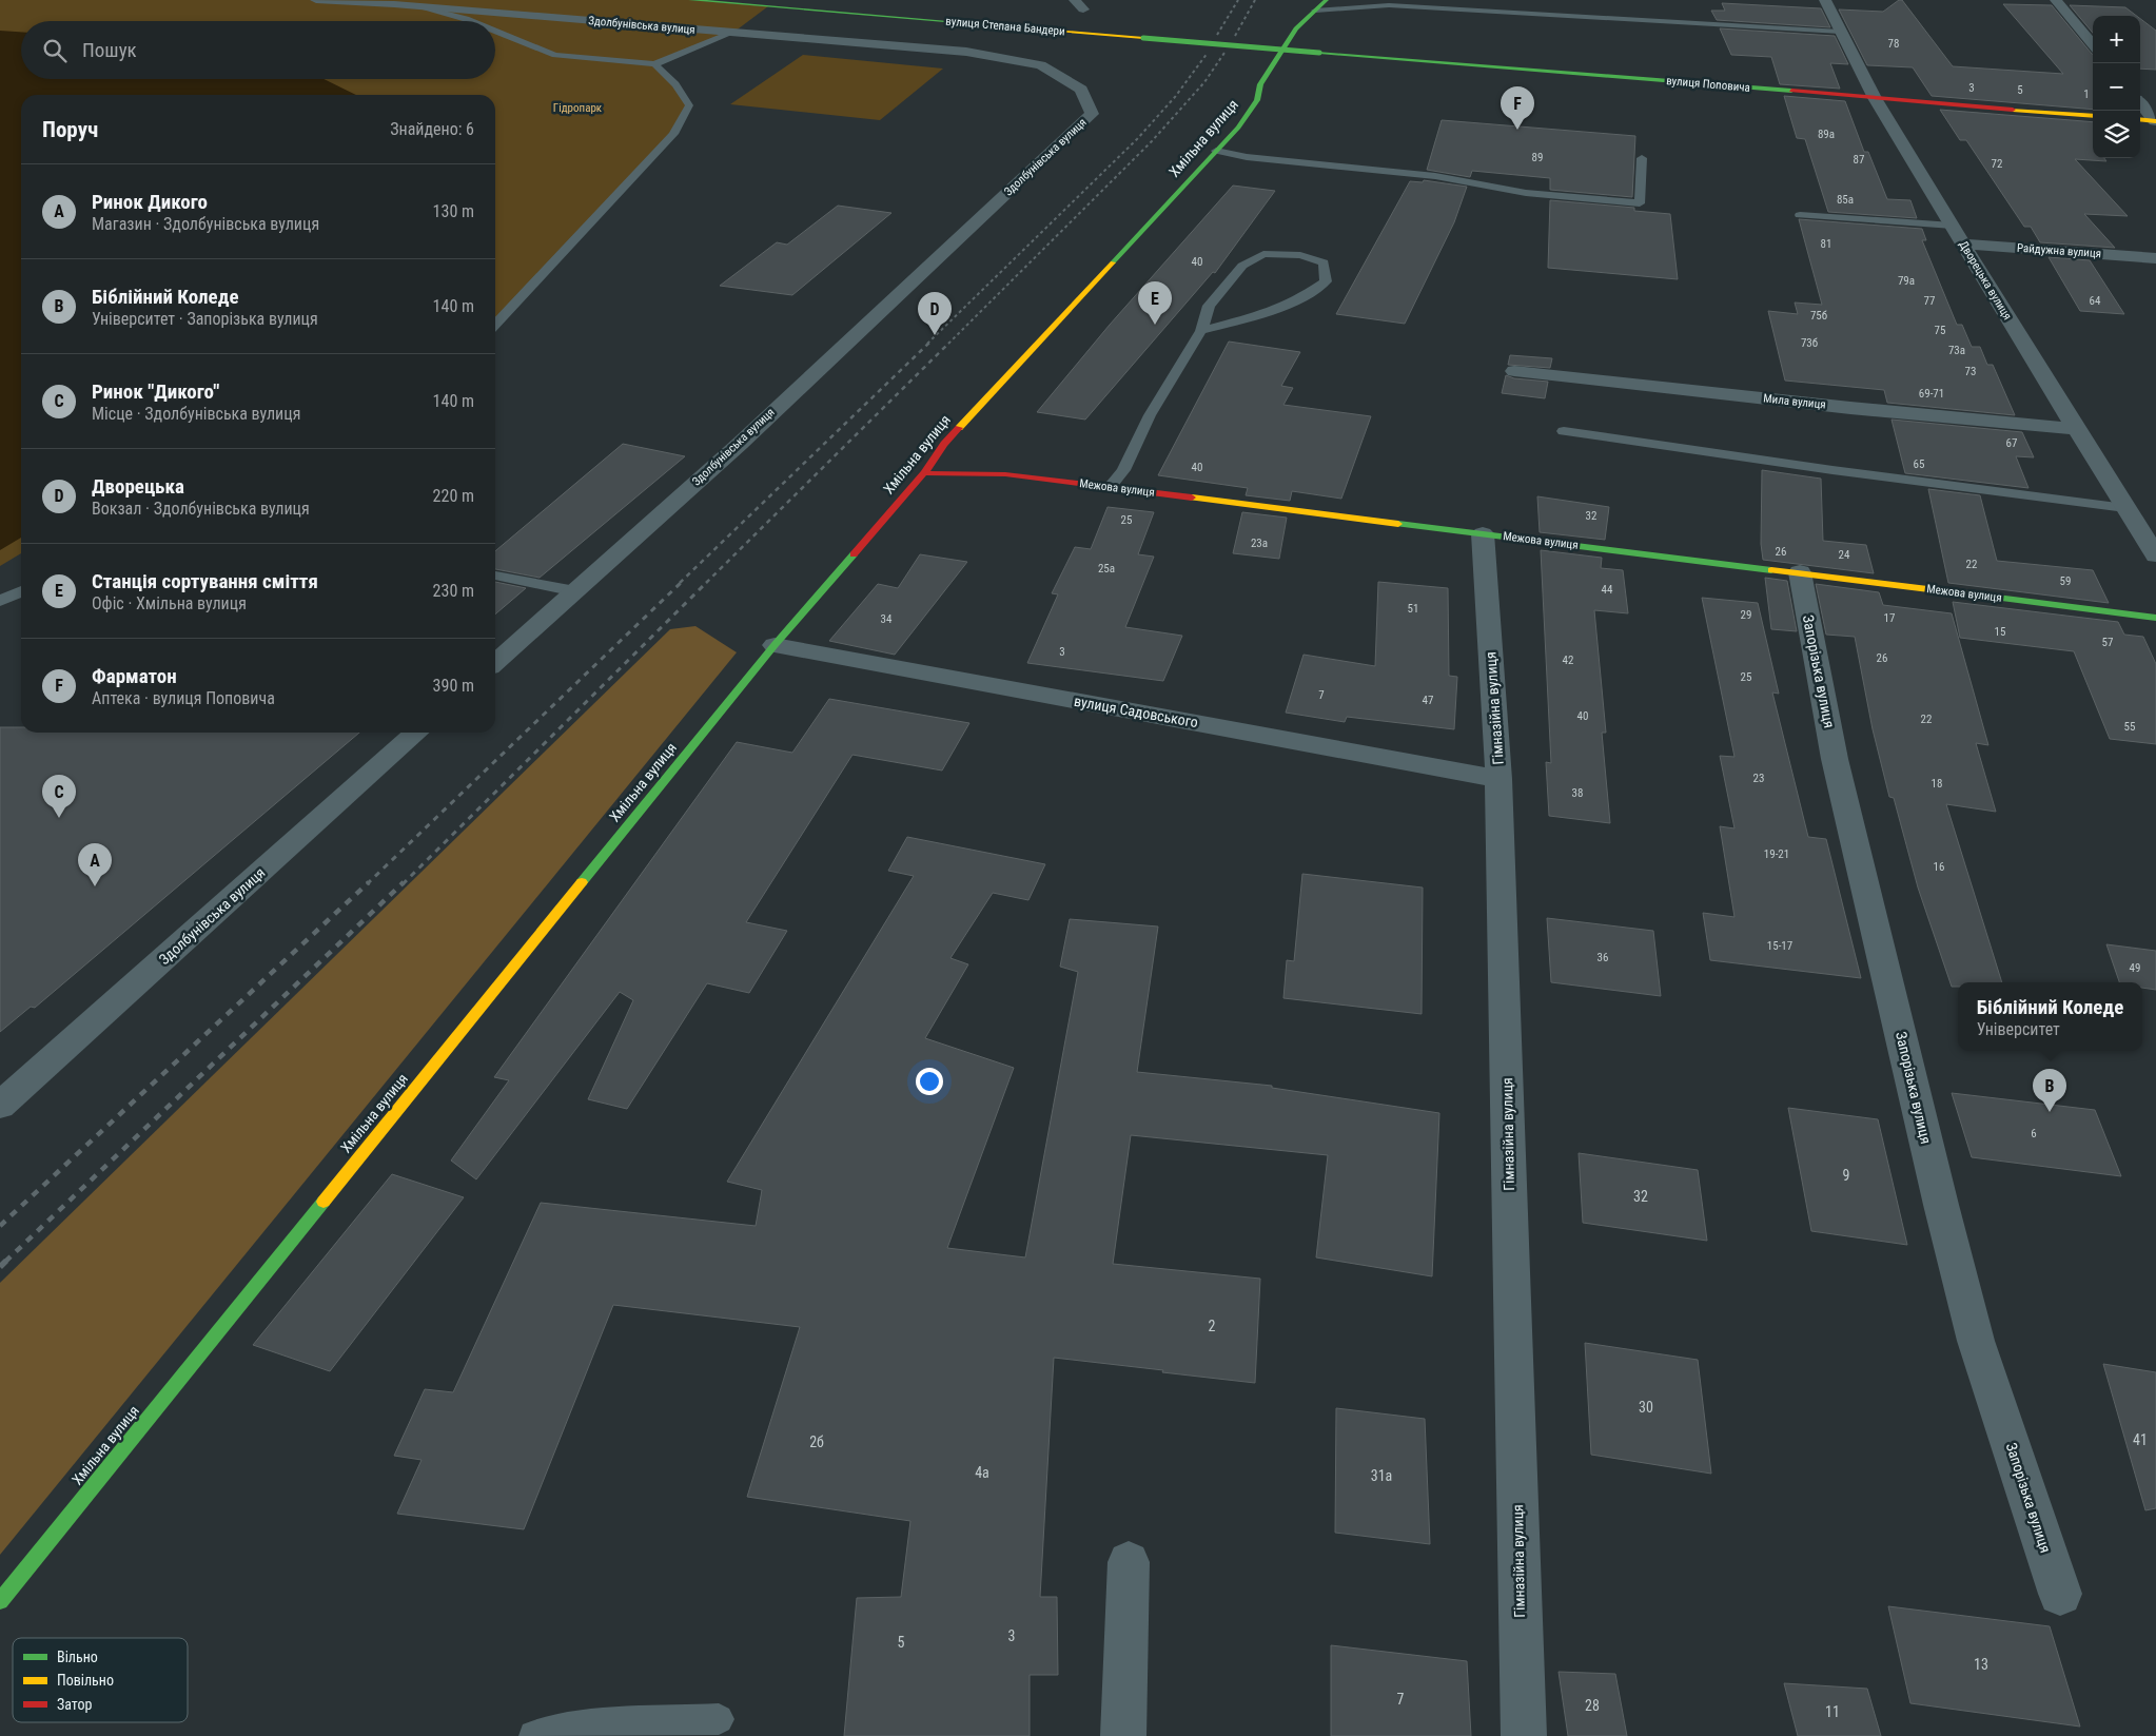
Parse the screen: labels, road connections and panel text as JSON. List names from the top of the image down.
{
  "streets": {
    "street": [
      "Здолбунівська вулиця",
      "вулиця Степана Бандери",
      "вулиця Поповича",
      "Хмільна вулиця",
      "Райдужна вулиця",
      "Дворецька вулиця",
      "Мила вулиця",
      "Межова вулиця",
      "Запорізька вулиця",
      "Гімназійна вулиця",
      "вулиця Садовського"
    ]
  },
  "crossings": [
    ["вулиця Степана Бандери", "вулиця Поповича"],
    ["вулиця Поповича", "Дворецька вулиця"],
    ["Хмільна вулиця", "Межова вулиця"],
    ["Хмільна вулиця", "вулиця Садовського"],
    ["Райдужна вулиця", "Дворецька вулиця"],
    ["Дворецька вулиця", "Мила вулиця"],
    ["Межова вулиця", "Запорізька вулиця"],
    ["Межова вулиця", "Гімназійна вулиця"],
    ["Гімназійна вулиця", "вулиця Садовського"]
  ],
  "parks": ["Гідропарк"],
  "house_numbers": [
    "78",
    "3",
    "5",
    "1",
    "89а",
    "89",
    "87",
    "72",
    "85а",
    "81",
    "40",
    "79а",
    "77",
    "64",
    "75б",
    "75",
    "73б",
    "73а",
    "73",
    "69-71",
    "67",
    "65",
    "40",
    "32",
    "25",
    "23а",
    "26",
    "24",
    "22",
    "25а",
    "59",
    "44",
    "51",
    "29",
    "17",
    "34",
    "15",
    "57",
    "3",
    "26",
    "42",
    "25",
    "7",
    "47",
    "40",
    "22",
    "55",
    "23",
    "18",
    "38",
    "19-21",
    "16",
    "15-17",
    "36",
    "49",
    "6",
    "9",
    "32",
    "2",
    "30",
    "41",
    "2б",
    "4а",
    "31а",
    "3",
    "5",
    "13",
    "7",
    "28",
    "11"
  ],
  "legend": ["Вільно", "Повільно", "Затор"],
  "page": {
    "map_buttons": ["+", "−"],
    "search": "Пошук",
    "pins": [
      "F",
      "E",
      "D",
      "C",
      "A",
      "B"
    ],
    "heading": ["Поруч", "Знайдено: 6"],
    "list": [
      {
        "mark": "A",
        "name": "Ринок Дикого",
        "note": "Магазин · Здолбунівська вулиця",
        "value": "130 m"
      },
      {
        "mark": "B",
        "name": "Біблійний Коледе",
        "note": "Університет · Запорізька вулиця",
        "value": "140 m"
      },
      {
        "mark": "C",
        "name": "Ринок \"Дикого\"",
        "note": "Місце · Здолбунівська вулиця",
        "value": "140 m"
      },
      {
        "mark": "D",
        "name": "Дворецька",
        "note": "Вокзал · Здолбунівська вулиця",
        "value": "220 m"
      },
      {
        "mark": "E",
        "name": "Станція сортування сміття",
        "note": "Офіс · Хмільна вулиця",
        "value": "230 m"
      },
      {
        "mark": "F",
        "name": "Фарматон",
        "note": "Аптека · вулиця Поповича",
        "value": "390 m"
      }
    ],
    "popup": ["Біблійний Коледе", "Університет"]
  }
}
